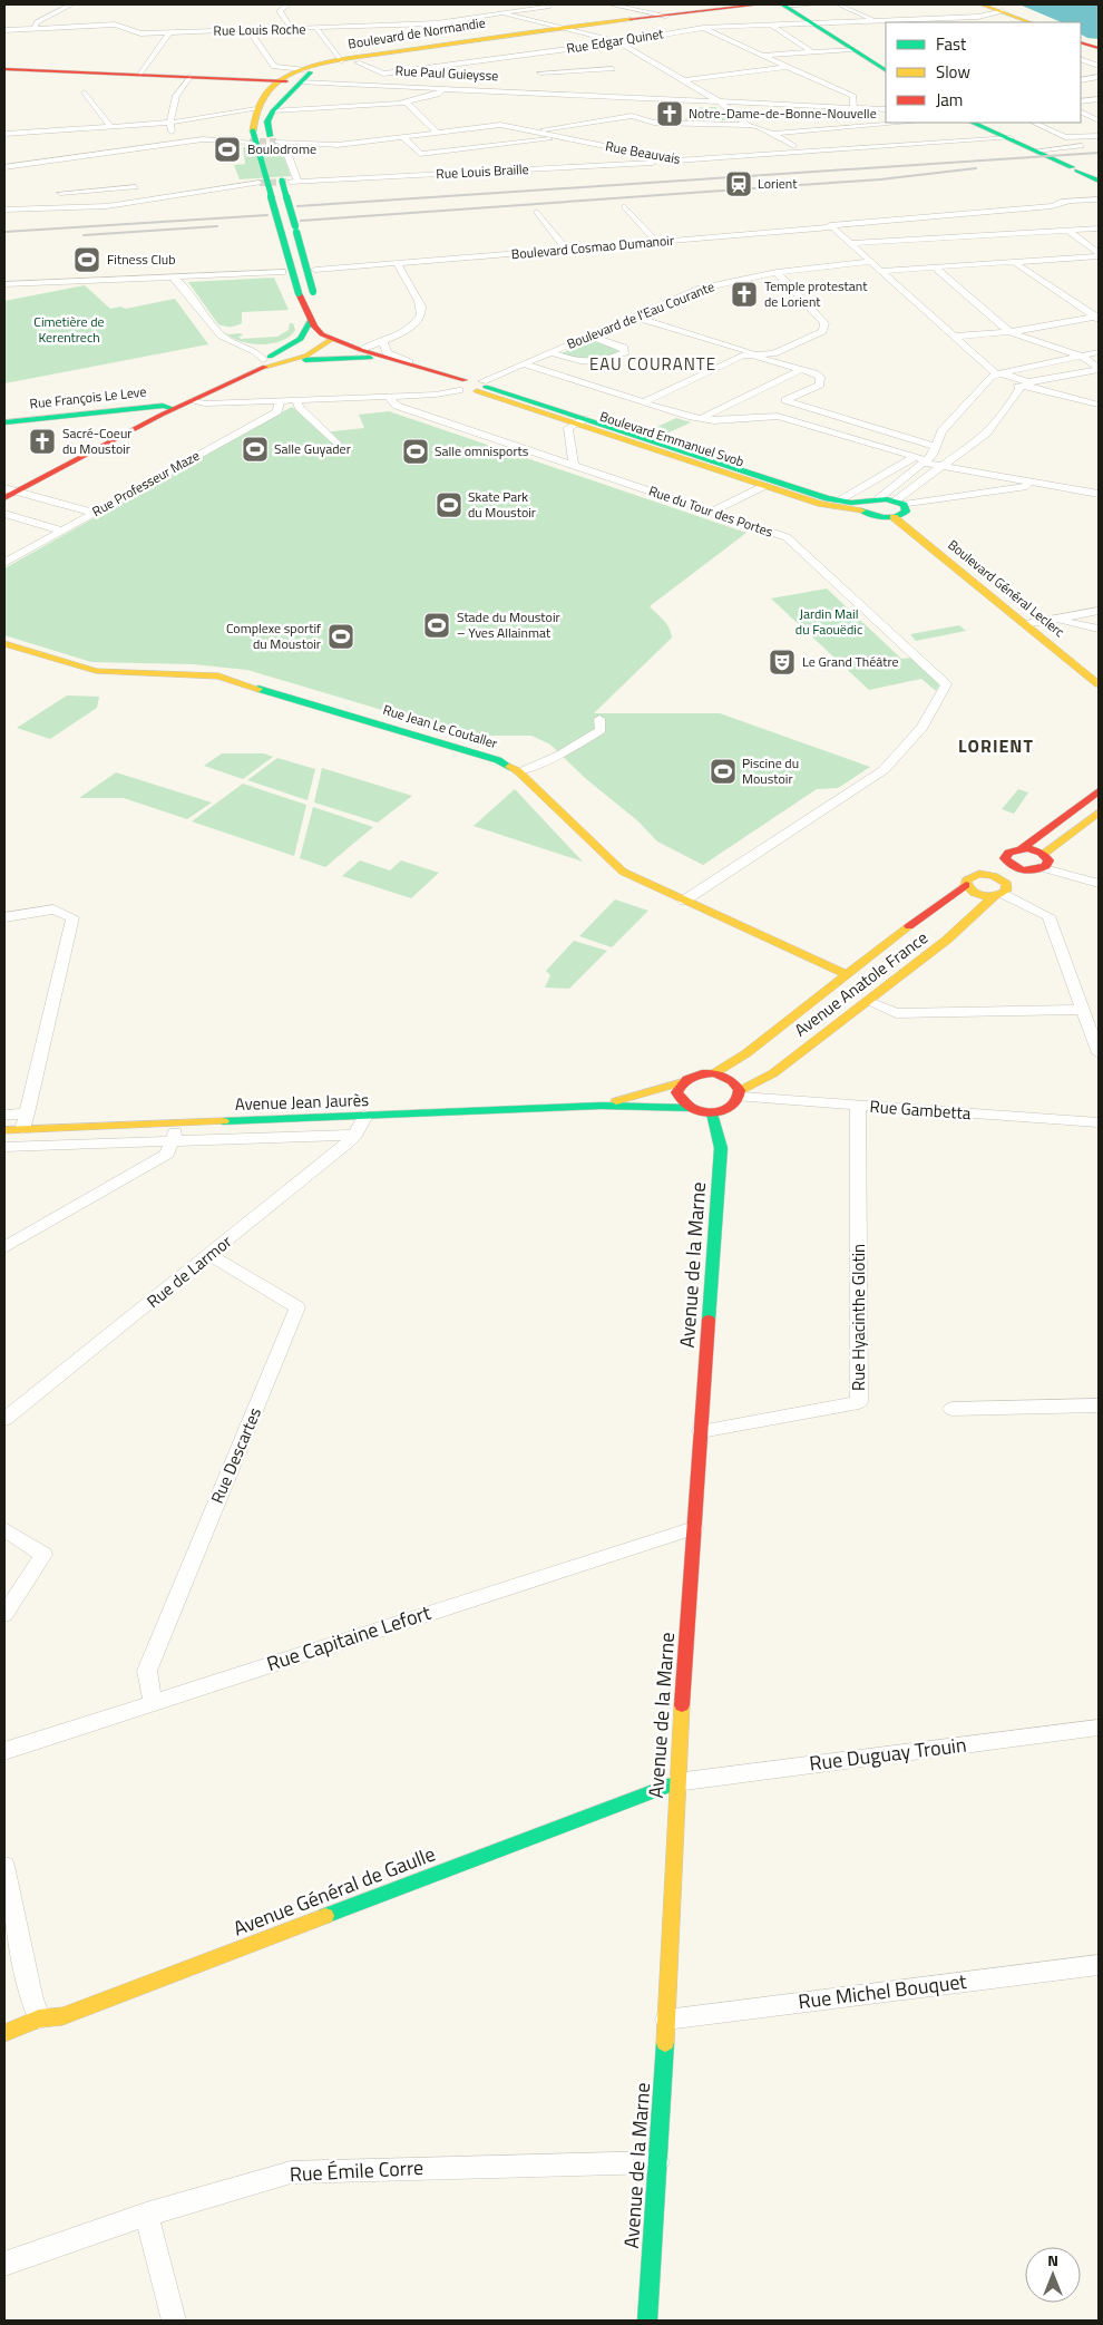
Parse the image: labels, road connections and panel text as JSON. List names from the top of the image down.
{
  "streets": {
    "main road": [
      "Boulevard de Normandie",
      "Rue Paul Guieysse",
      "Rue François Le Leve",
      "Boulevard Emmanuel Svob",
      "Boulevard Général Leclerc",
      "Rue Jean Le Coutaller",
      "Avenue Anatole France",
      "Avenue Jean Jaurès",
      "Avenue de la Marne",
      "Avenue Général de Gaulle"
    ],
    "street": [
      "Rue Louis Roche",
      "Rue Edgar Quinet",
      "Rue Beauvais",
      "Rue Louis Braille",
      "Boulevard Cosmao Dumanoir",
      "Boulevard de l'Eau Courante",
      "Rue Professeur Maze",
      "Rue du Tour des Portes",
      "Rue Gambetta",
      "Rue de Larmor",
      "Rue Hyacinthe Glotin",
      "Rue Descartes",
      "Rue Capitaine Lefort",
      "Rue Duguay Trouin",
      "Rue Michel Bouquet",
      "Rue Émile Corre"
    ]
  },
  "crossings": [
    ["Boulevard de Normandie", "Rue Edgar Quinet"],
    ["Boulevard de Normandie", "Rue Paul Guieysse"],
    ["Rue Beauvais", "Rue Louis Braille"],
    ["Boulevard de l'Eau Courante", "Boulevard Emmanuel Svob"],
    ["Rue du Tour des Portes", "Rue Jean Le Coutaller"],
    ["Rue Jean Le Coutaller", "Avenue Anatole France"],
    ["Avenue Anatole France", "Avenue Jean Jaurès"],
    ["Avenue Anatole France", "Rue Gambetta"],
    ["Avenue Anatole France", "Avenue de la Marne"],
    ["Avenue Jean Jaurès", "Rue Gambetta"],
    ["Avenue Jean Jaurès", "Avenue de la Marne"],
    ["Avenue Jean Jaurès", "Rue de Larmor"],
    ["Rue Gambetta", "Avenue de la Marne"],
    ["Rue Gambetta", "Rue Hyacinthe Glotin"],
    ["Avenue de la Marne", "Rue Hyacinthe Glotin"],
    ["Avenue de la Marne", "Rue Capitaine Lefort"],
    ["Avenue de la Marne", "Rue Duguay Trouin"],
    ["Avenue de la Marne", "Avenue Général de Gaulle"],
    ["Avenue de la Marne", "Rue Michel Bouquet"],
    ["Avenue de la Marne", "Rue Émile Corre"],
    ["Rue de Larmor", "Rue Descartes"],
    ["Rue Descartes", "Rue Capitaine Lefort"],
    ["Rue Duguay Trouin", "Avenue Général de Gaulle"]
  ],
  "districts": ["EAU COURANTE", "LORIENT"],
  "parks": ["Cimetière de Kerentrech", "Jardin Mail du Faouëdic"],
  "places": {
    "church": ["Notre-Dame-de-Bonne-Nouvelle", "Temple protestant de Lorient", "Sacré-Coeur du Moustoir"],
    "sports": [
      "Boulodrome",
      "Fitness Club",
      "Salle Guyader",
      "Salle omnisports",
      "Skate Park du Moustoir",
      "Stade du Moustoir – Yves Allainmat",
      "Complexe sportif du Moustoir",
      "Piscine du Moustoir"
    ],
    "station": ["Lorient"],
    "theatre": ["Le Grand Théâtre"]
  },
  "legend": ["Fast", "Slow", "Jam"],
  "north": "top"
}
